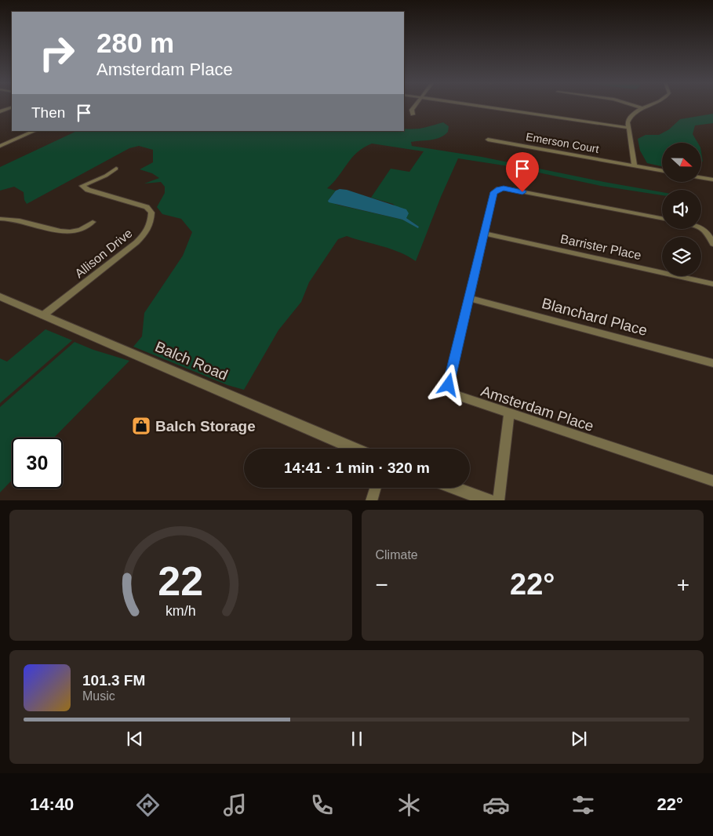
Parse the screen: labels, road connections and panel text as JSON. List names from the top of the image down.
{
  "streets": {
    "street": [
      "Emerson Court",
      "Barrister Place",
      "Allison Drive",
      "Blanchard Place",
      "Balch Road",
      "Amsterdam Place"
    ]
  },
  "crossings": [
    ["Barrister Place", "Amsterdam Place"],
    ["Allison Drive", "Balch Road"],
    ["Blanchard Place", "Amsterdam Place"]
  ],
  "places": {
    "shop": ["Balch Storage"]
  },
  "north": "right",
  "page": {
    "turn": ["280 m", "Amsterdam Place"],
    "then": "Then",
    "limit": "30",
    "trip": "14:41 · 1 min · 320 m",
    "tile": "Climate",
    "heat": ["−", "22°", "+"],
    "song": ["101.3 FM", "Music"],
    "tabs": ["14:40", "22°"],
    "gauge": ["22", "km/h"]
  }
}
